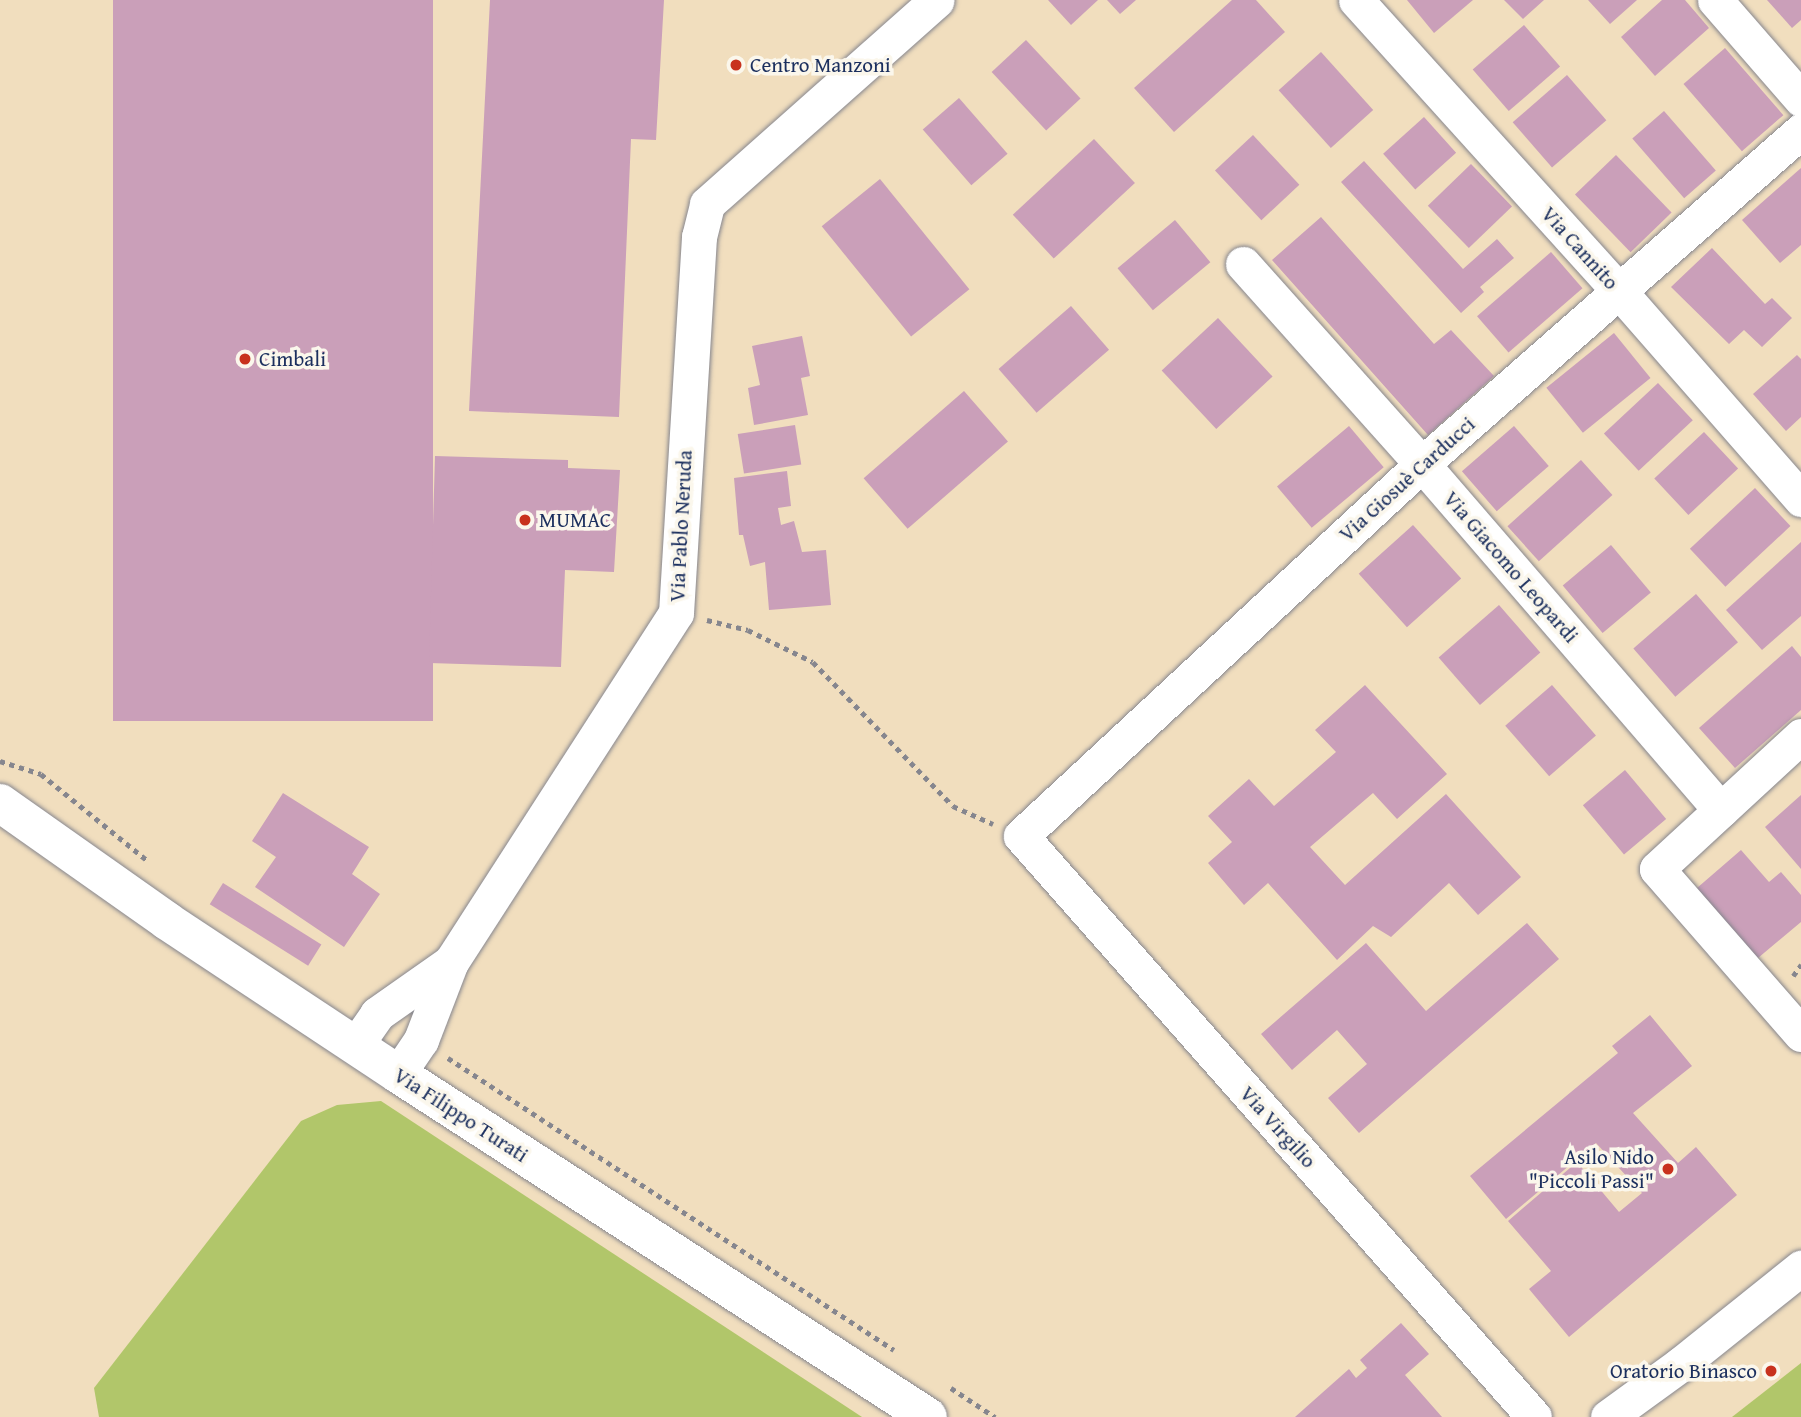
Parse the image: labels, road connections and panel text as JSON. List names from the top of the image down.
{
  "streets": {
    "street": [
      "Via Cannito",
      "Via Giosuè Carducci",
      "Via Pablo Neruda",
      "Via Giacomo Leopardi",
      "Via Filippo Turati",
      "Via Virgilio"
    ]
  },
  "crossings": [
    ["Via Cannito", "Via Giosuè Carducci"],
    ["Via Giosuè Carducci", "Via Giacomo Leopardi"],
    ["Via Giosuè Carducci", "Via Virgilio"],
    ["Via Pablo Neruda", "Via Filippo Turati"]
  ],
  "places": [
    "Centro Manzoni",
    "Cimbali",
    "MUMAC",
    "Asilo Nido \"Piccoli Passi\"",
    "Oratorio Binasco"
  ]
}
